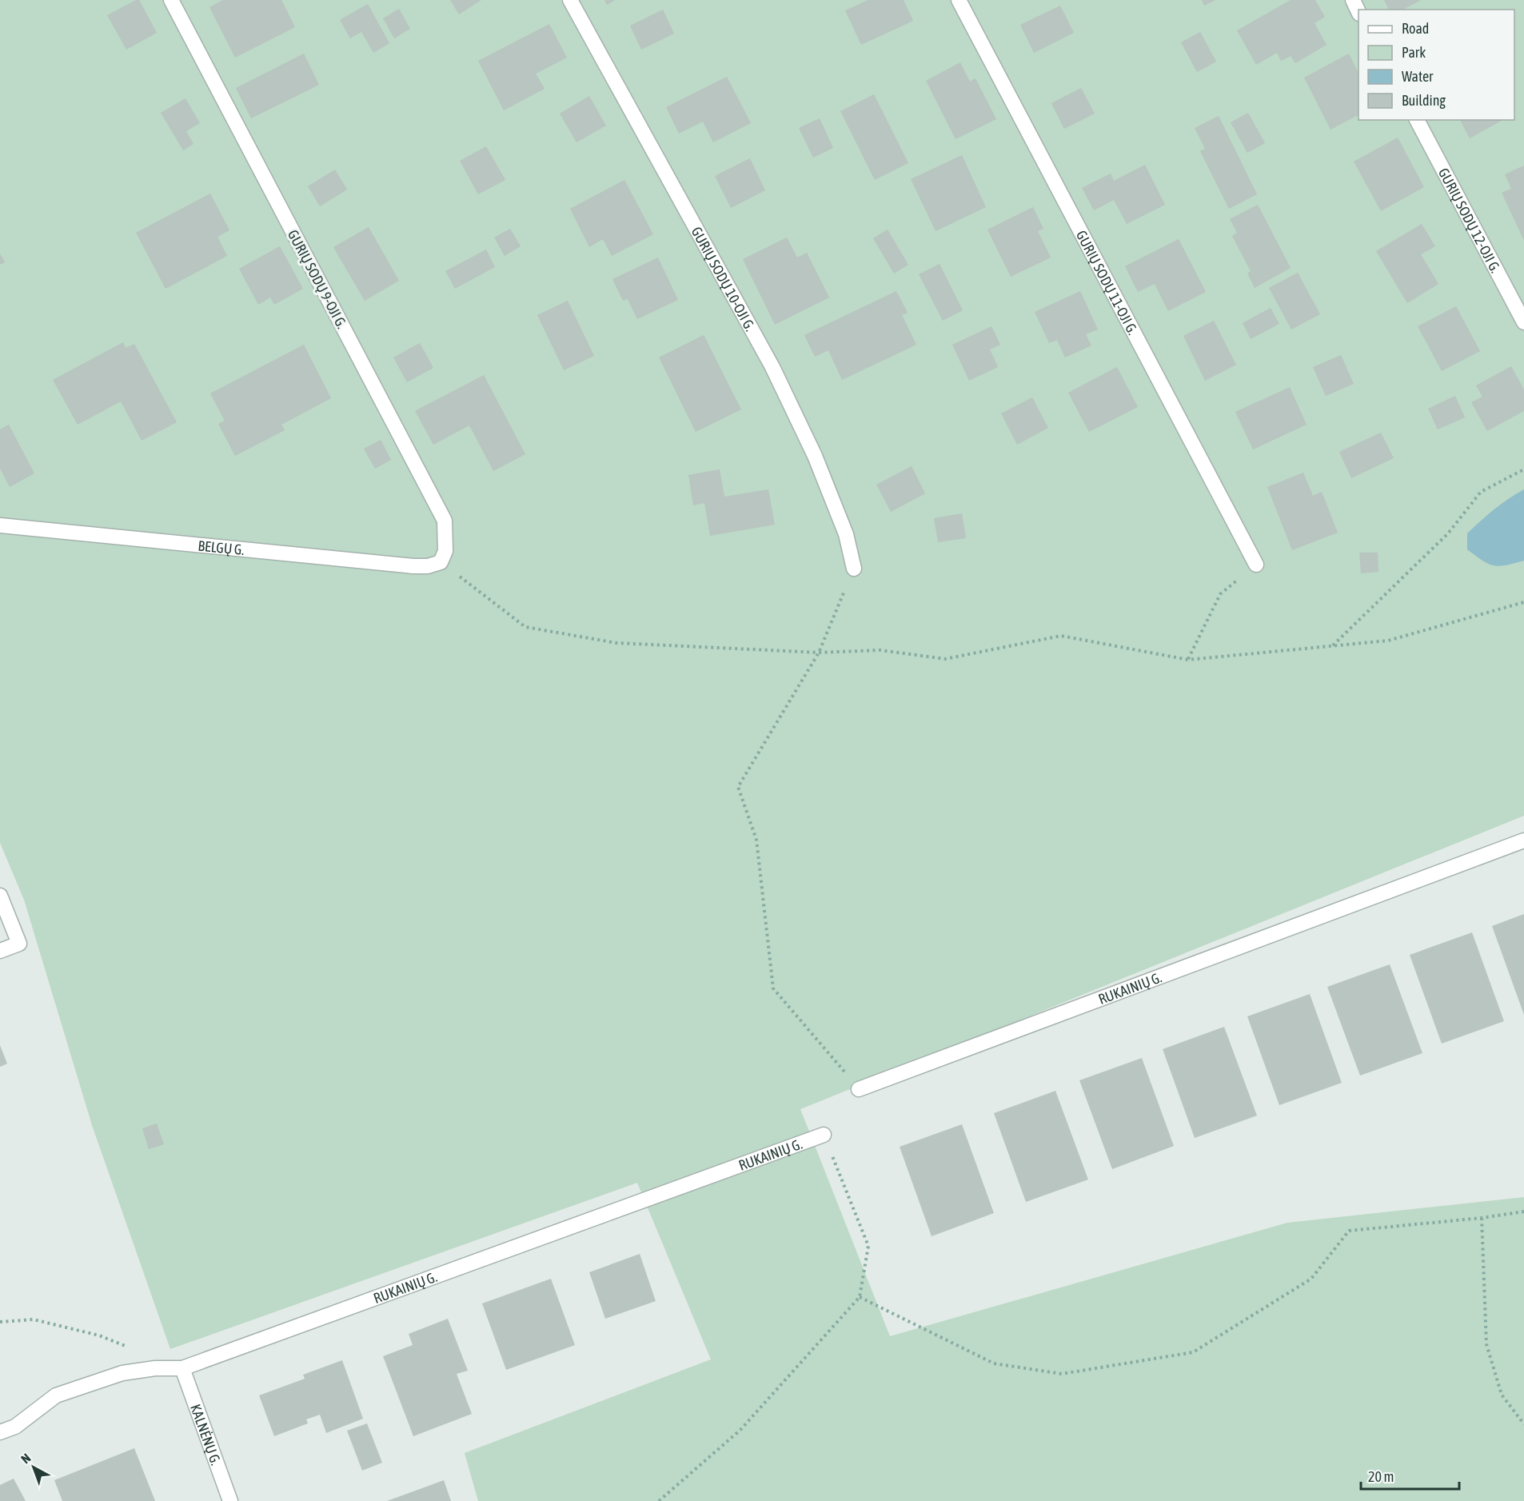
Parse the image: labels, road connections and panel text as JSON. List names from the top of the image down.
{
  "streets": {
    "street": [
      "GURIŲ SODŲ 12-OJI G.",
      "GURIŲ SODŲ 9-OJI G.",
      "GURIŲ SODŲ 10-OJI G.",
      "GURIŲ SODŲ 11-OJI G.",
      "BELGŲ G.",
      "RUKAINIŲ G.",
      "KALNĖNŲ G."
    ]
  },
  "crossings": [
    ["GURIŲ SODŲ 9-OJI G.", "BELGŲ G."],
    ["RUKAINIŲ G.", "KALNĖNŲ G."]
  ],
  "legend": [
    "Road",
    "Park",
    "Water",
    "Building"
  ],
  "scale_bar": "20 m",
  "north": "top left"
}
